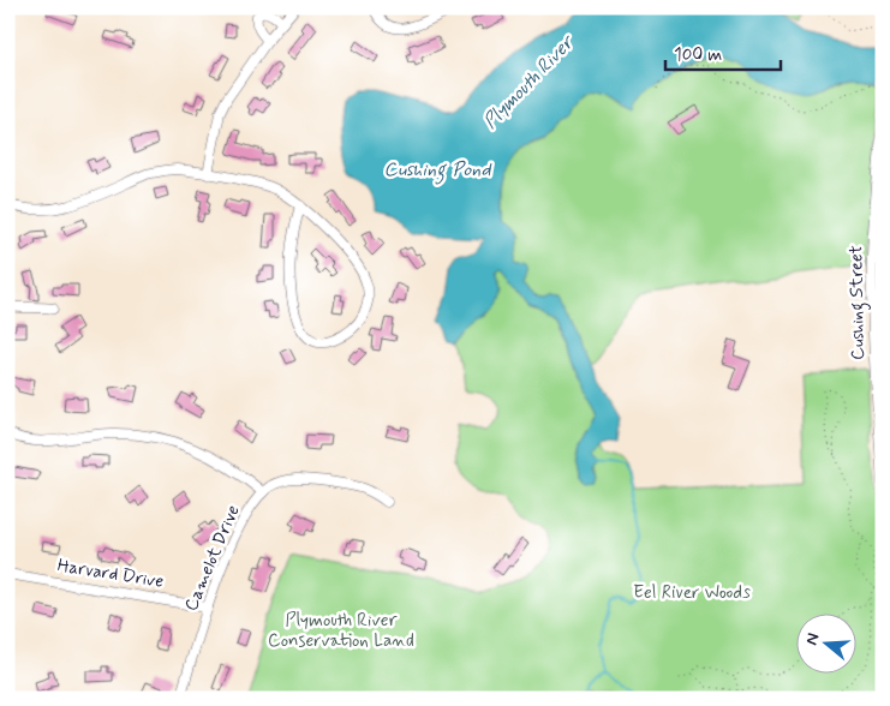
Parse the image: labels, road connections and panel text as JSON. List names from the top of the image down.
{
  "streets": {
    "street": ["Cushing Street", "Camelot Drive", "Harvard Drive"]
  },
  "crossings": [
    ["Camelot Drive", "Harvard Drive"]
  ],
  "water": ["Plymouth River", "Cushing Pond"],
  "parks": ["Eel River Woods", "Plymouth River Conservation Land"],
  "scale_bar": "100 m",
  "north": "left"
}
